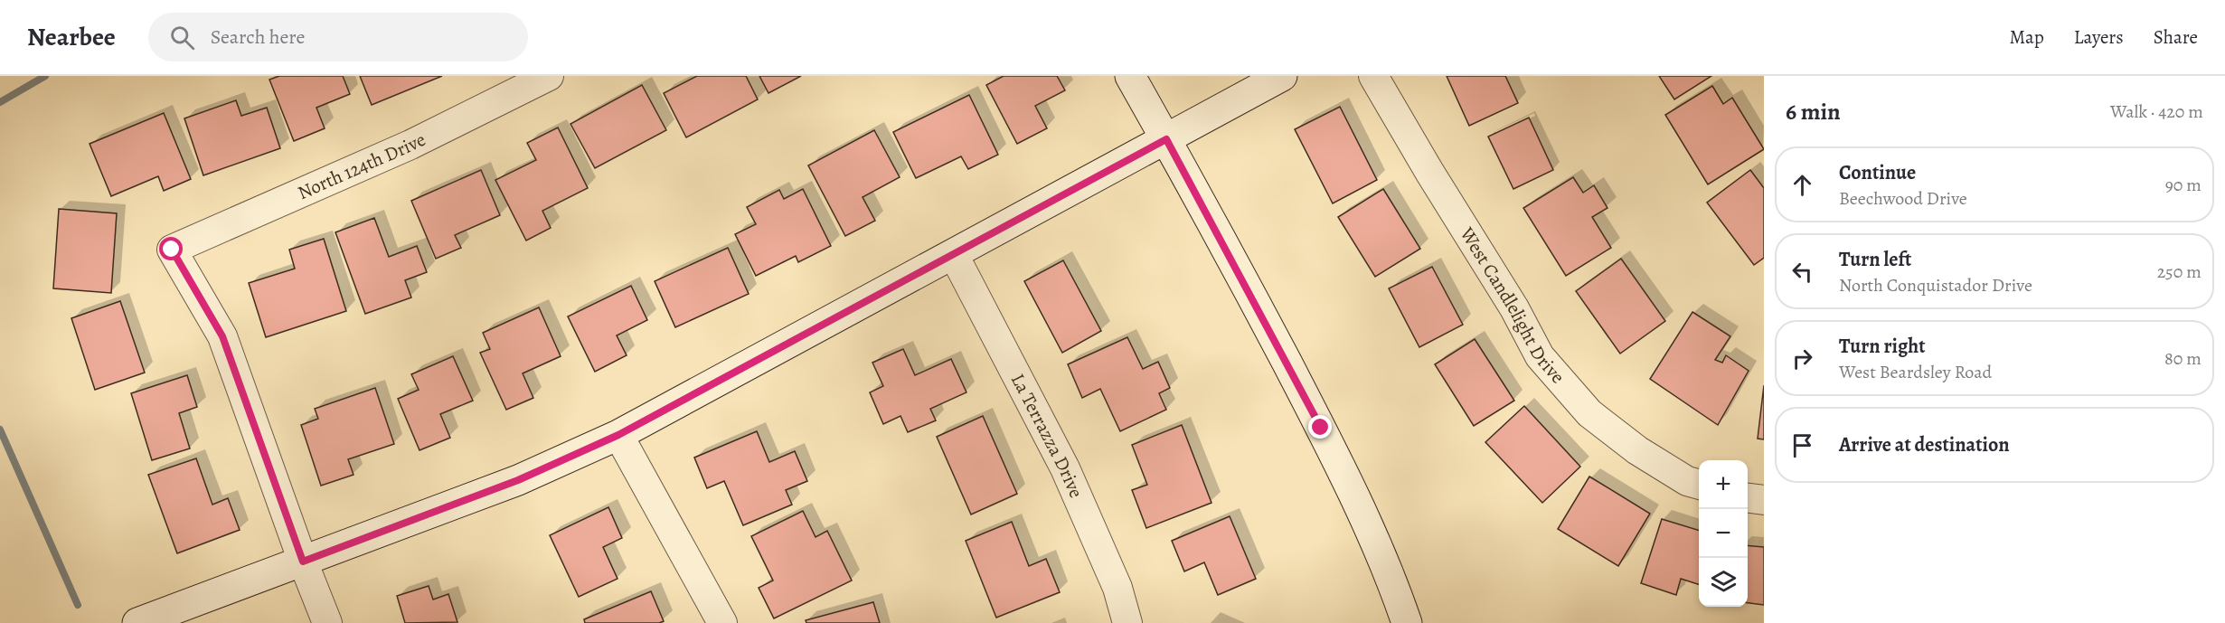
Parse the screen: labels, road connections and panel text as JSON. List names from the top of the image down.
{
  "streets": {
    "street": ["North 124th Drive", "West Candlelight Drive", "La Terrazza Drive"]
  },
  "page": {
    "header": "Nearbee",
    "search": "Search here",
    "nav": ["Map", "Layers", "Share"],
    "heading": ["6 min", "Walk · 420 m"],
    "list": [
      ["Continue", "Beechwood Drive", "90 m"],
      ["Turn left", "North Conquistador Drive", "250 m"],
      ["Turn right", "West Beardsley Road", "80 m"],
      "Arrive at destination"
    ],
    "map_buttons": ["+", "−"]
  }
}
